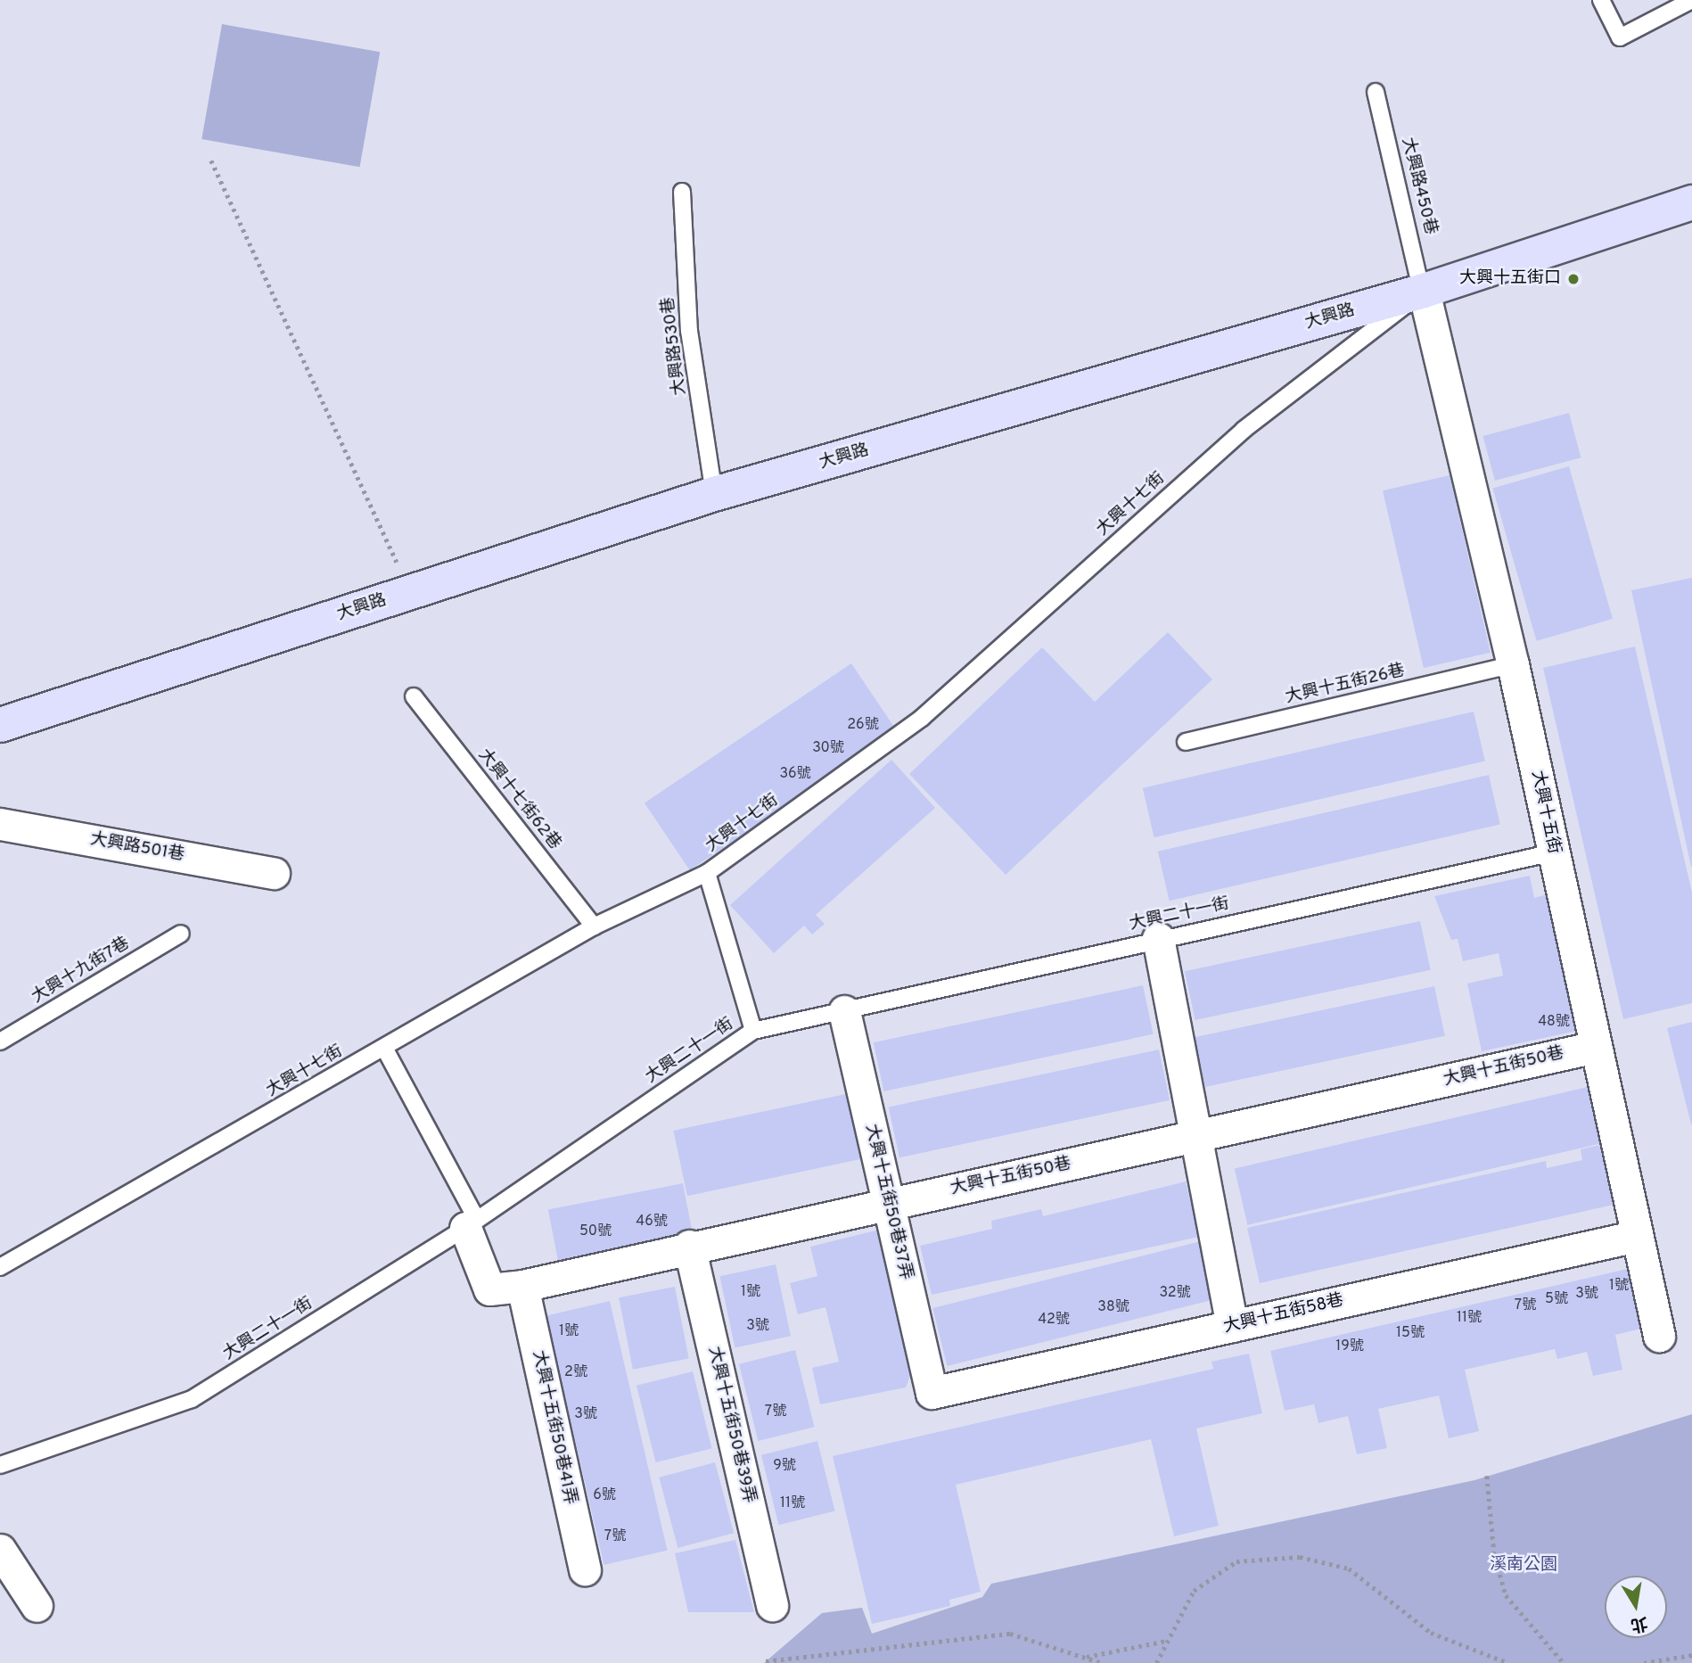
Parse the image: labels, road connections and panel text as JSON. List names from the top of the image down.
{
  "streets": {
    "main road": ["大興路"],
    "street": [
      "大興十五街",
      "大興路501巷",
      "大興十五街50巷",
      "大興十五街50巷37弄",
      "大興十五街58巷",
      "大興十五街50巷39弄",
      "大興十五街50巷41弄"
    ],
    "lane": [
      "大興路450巷",
      "大興路530巷",
      "大興十七街",
      "大興十五街26巷",
      "大興十七街62巷",
      "大興二十一街",
      "大興十九街7巷"
    ]
  },
  "crossings": [
    ["大興路450巷", "大興路"],
    ["大興路450巷", "大興十七街"],
    ["大興路450巷", "大興十五街"],
    ["大興路", "大興路530巷"],
    ["大興路", "大興十七街"],
    ["大興路", "大興十五街"],
    ["大興十七街", "大興十七街62巷"],
    ["大興十七街", "大興十五街"],
    ["大興十五街26巷", "大興十五街"],
    ["大興十五街", "大興二十一街"],
    ["大興十五街", "大興十五街50巷"],
    ["大興十五街", "大興十五街58巷"],
    ["大興二十一街", "大興十五街50巷"],
    ["大興二十一街", "大興十五街50巷37弄"],
    ["大興十五街50巷", "大興十五街50巷37弄"],
    ["大興十五街50巷", "大興十五街50巷39弄"],
    ["大興十五街50巷", "大興十五街50巷41弄"],
    ["大興十五街50巷37弄", "大興十五街58巷"]
  ],
  "parks": ["溪南公園"],
  "places": ["大興十五街口"],
  "house_numbers": [
    "26號",
    "30號",
    "36號",
    "48號",
    "46號",
    "50號",
    "1號",
    "1號",
    "32號",
    "3號",
    "5號",
    "7號",
    "38號",
    "11號",
    "42號",
    "3號",
    "1號",
    "15號",
    "19號",
    "2號",
    "7號",
    "3號",
    "9號",
    "6號",
    "11號",
    "7號"
  ],
  "north": "bottom"
}
